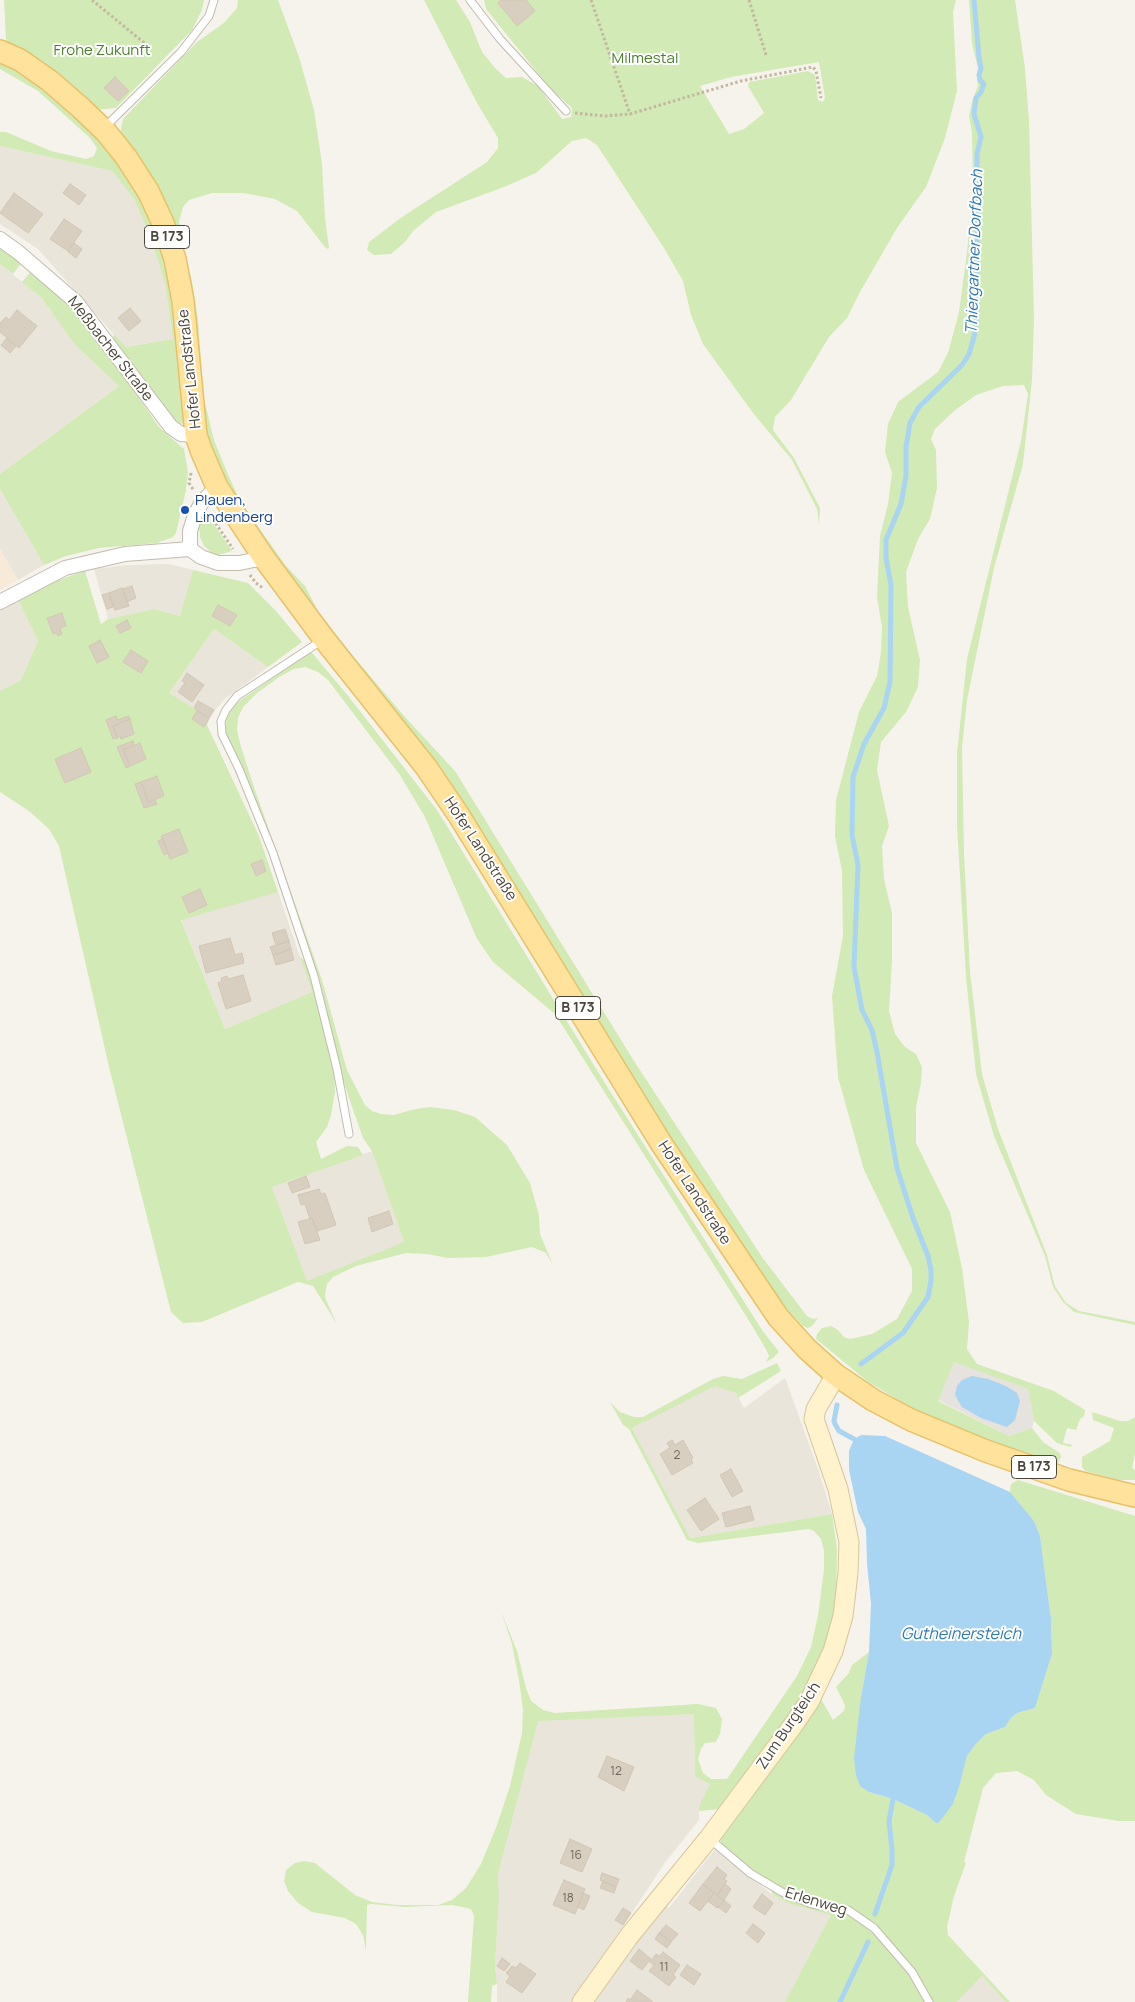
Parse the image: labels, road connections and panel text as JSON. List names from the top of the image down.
{
  "streets": {
    "main road": ["B 173", "Hofer Landstraße"],
    "street": ["Meßbacher Straße", "Zum Burgteich"],
    "lane": ["Erlenweg"]
  },
  "crossings": [
    ["Meßbacher Straße", "Hofer Landstraße"],
    ["Hofer Landstraße", "Zum Burgteich"],
    ["Zum Burgteich", "Erlenweg"]
  ],
  "water": ["Thiergartner Dorfbach", "Gutheinersteich"],
  "parks": ["Frohe Zukunft", "Milmestal"],
  "places": ["Plauen, Lindenberg"],
  "house_numbers": [
    "2",
    "12",
    "16",
    "18",
    "11"
  ]
}
